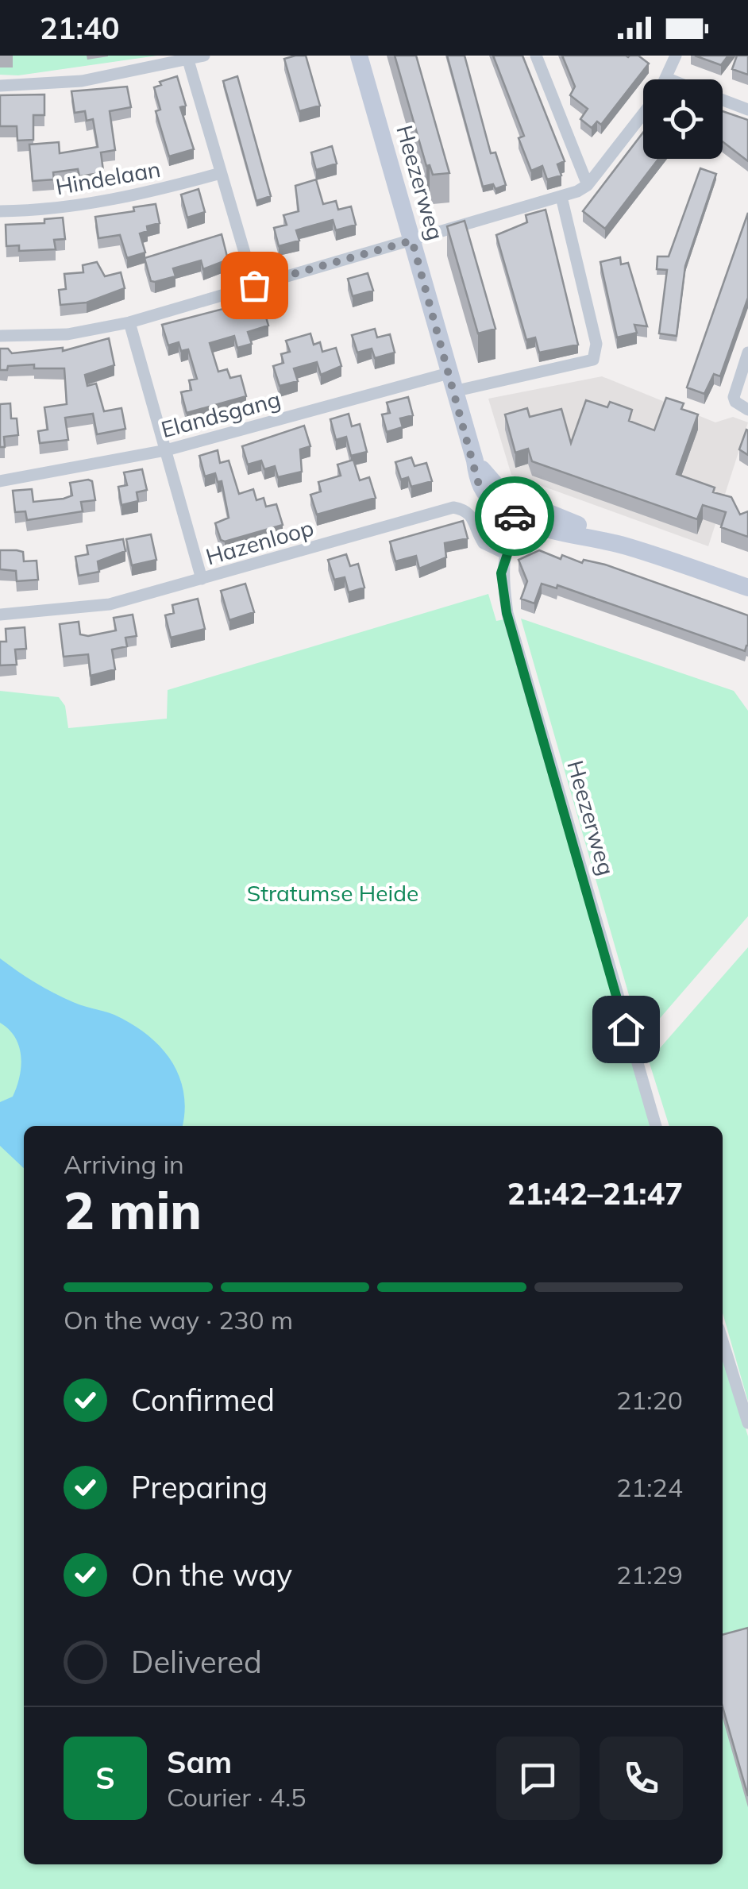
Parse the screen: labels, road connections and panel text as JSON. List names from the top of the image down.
{
  "streets": {
    "street": [
      "Hindelaan",
      "Heezerweg",
      "Elandsgang",
      "Hazenloop"
    ]
  },
  "crossings": [
    ["Heezerweg", "Elandsgang"],
    ["Heezerweg", "Hazenloop"]
  ],
  "parks": ["Stratumse Heide"],
  "page": {
    "status": "21:40",
    "heading": ["2 min", "Arriving in", "21:42–21:47"],
    "panel": ["Sam", "Courier · 4.5"],
    "bar": "On the way · 230 m",
    "list": [
      ["Confirmed", "21:20"],
      ["Preparing", "21:24"],
      ["On the way", "21:29"],
      "Delivered"
    ],
    "round": "S"
  }
}
